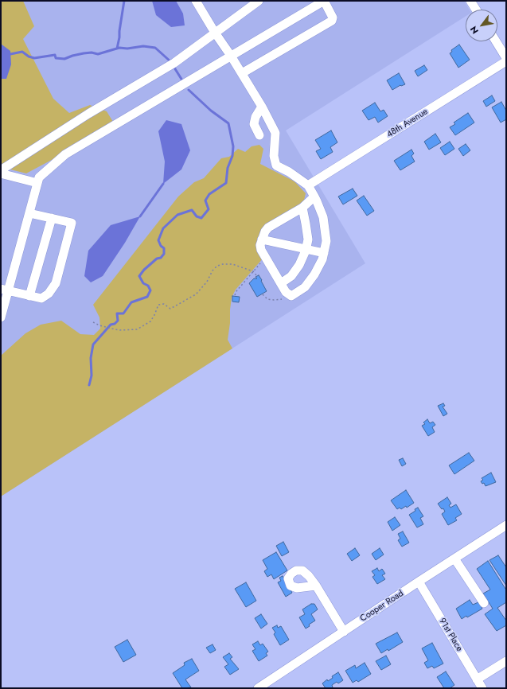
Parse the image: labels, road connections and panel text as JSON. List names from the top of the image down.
{
  "streets": {
    "street": ["48th Avenue", "Cooper Road", "91st Place"]
  },
  "crossings": [
    ["Cooper Road", "91st Place"]
  ],
  "north": "bottom left"
}
